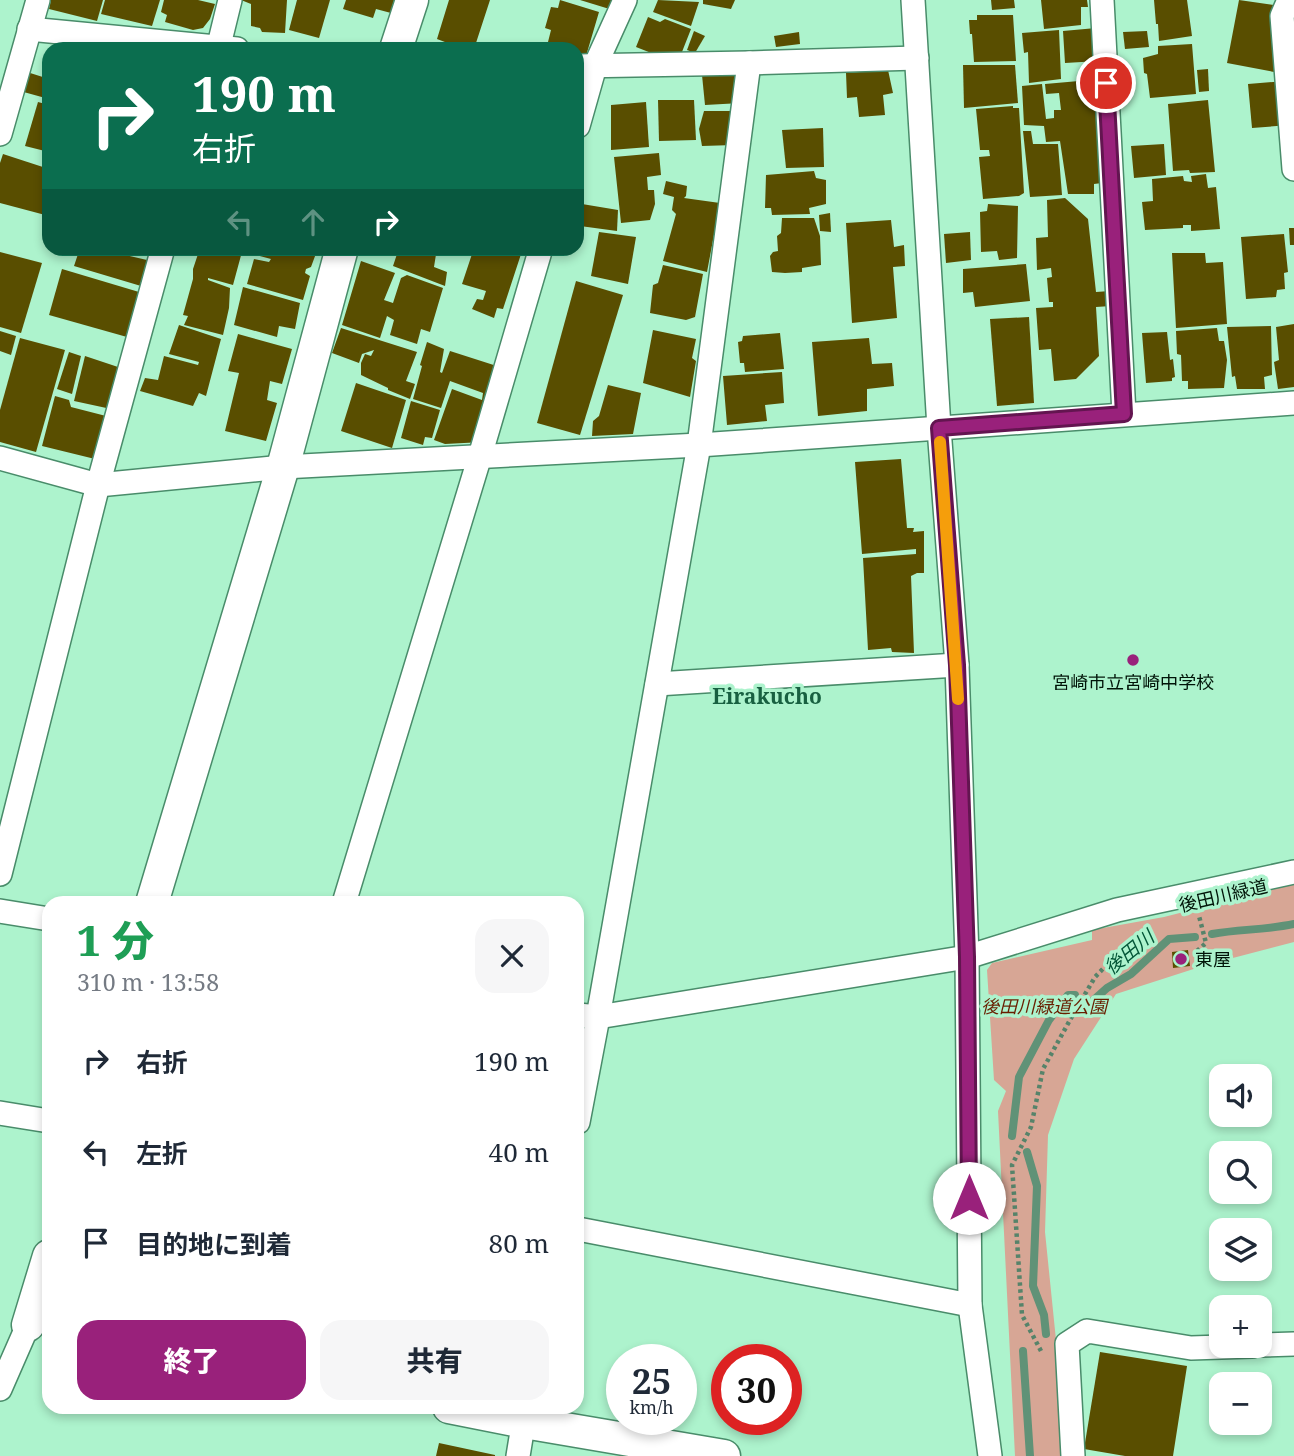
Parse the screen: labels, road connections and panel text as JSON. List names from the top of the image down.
{
  "streets": {
    "path": ["後田川緑道"]
  },
  "districts": ["Eirakucho"],
  "water": ["後田川"],
  "parks": ["後田川緑道公園"],
  "places": ["宮崎市立宮崎中学校", "東屋"],
  "page": {
    "turn": ["190 m", "右折"],
    "heading": ["1 分", "310 m · 13:58"],
    "list": [
      {
        "name": "右折",
        "value": "190 m"
      },
      {
        "name": "左折",
        "value": "40 m"
      },
      {
        "name": "目的地に到着",
        "value": "80 m"
      }
    ],
    "map_buttons": ["+", "−"],
    "buttons": ["終了", "共有"],
    "speed": "25 km/h",
    "limit": "30"
  }
}
